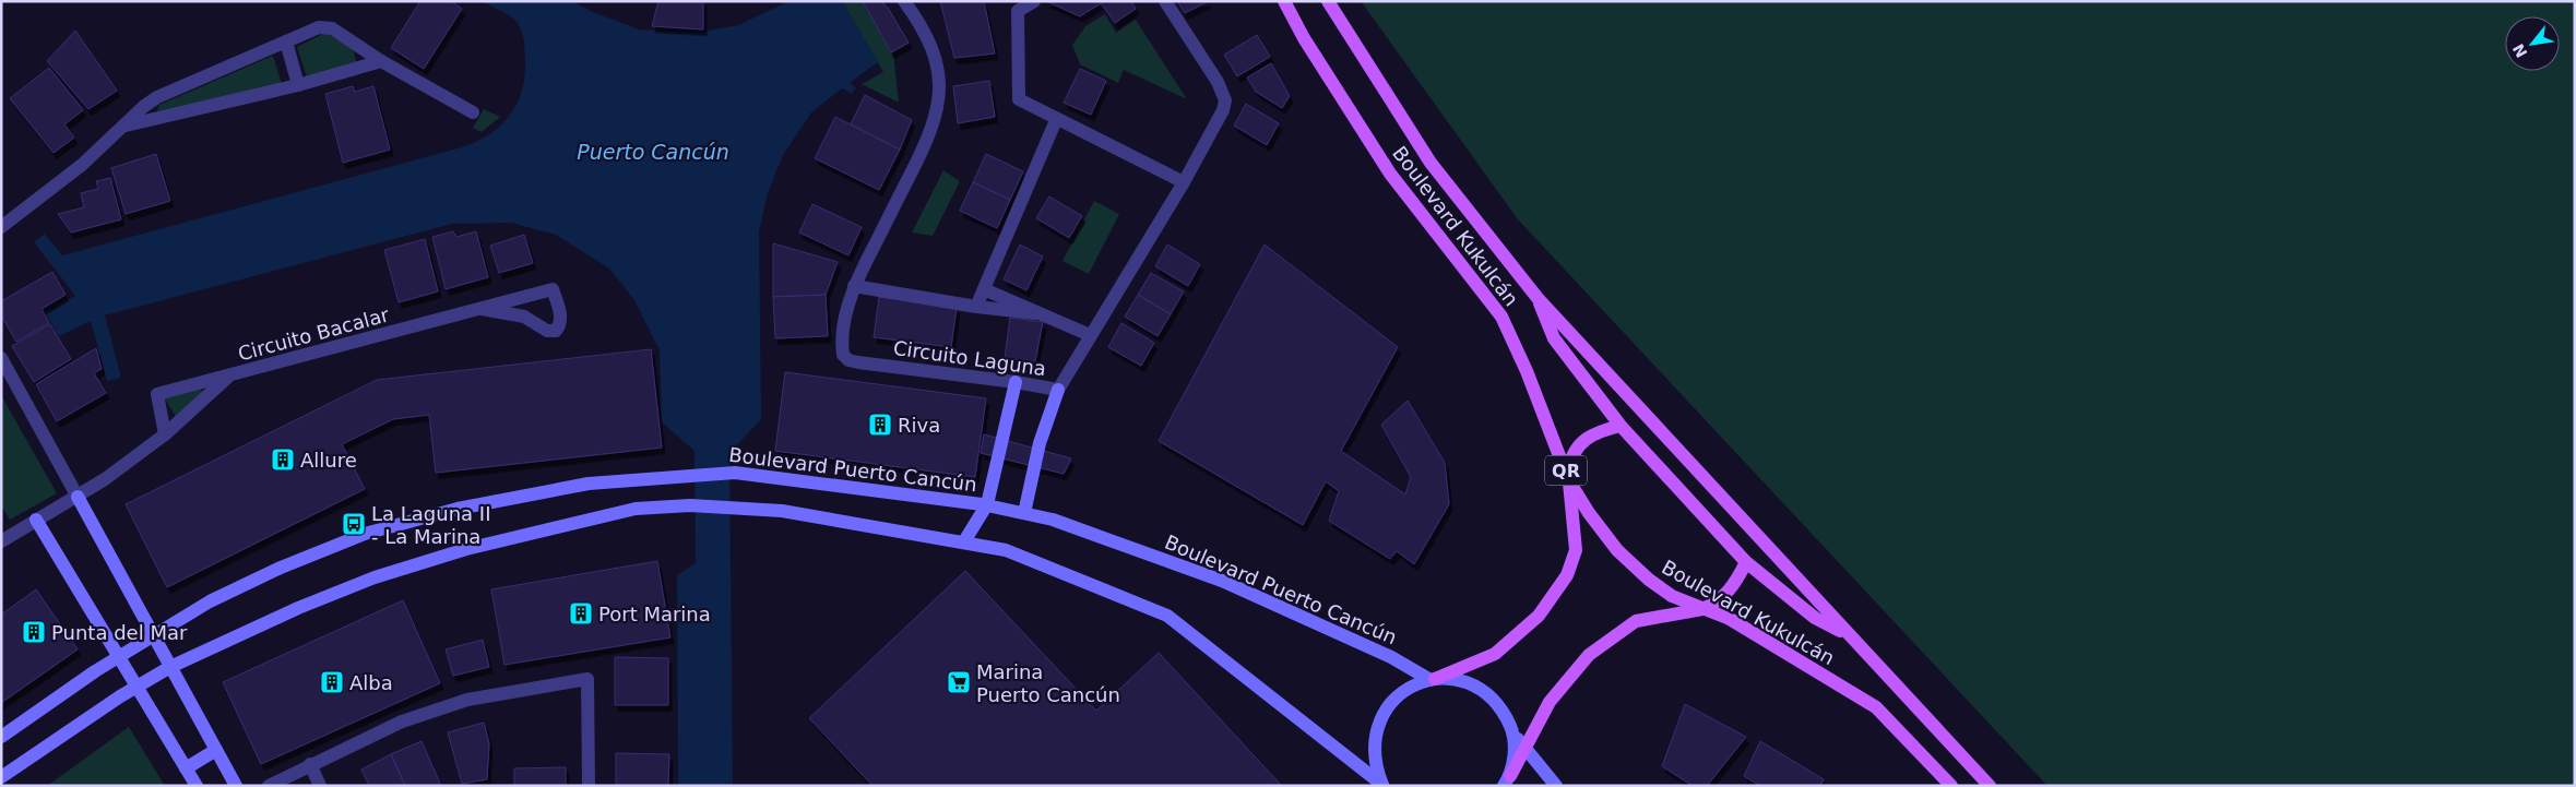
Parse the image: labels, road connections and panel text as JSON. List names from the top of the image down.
{
  "streets": {
    "main road": ["Boulevard Kukulcán", "QR"],
    "street": ["Circuito Bacalar", "Circuito Laguna", "Boulevard Puerto Cancún"]
  },
  "water": ["Puerto Cancún"],
  "places": {
    "building": [
      "Riva",
      "Allure",
      "Port Marina",
      "Punta del Mar",
      "Alba"
    ],
    "bus stop": ["La Laguna II - La Marina"],
    "supermarket": ["Marina Puerto Cancún"]
  },
  "north": "bottom left"
}
